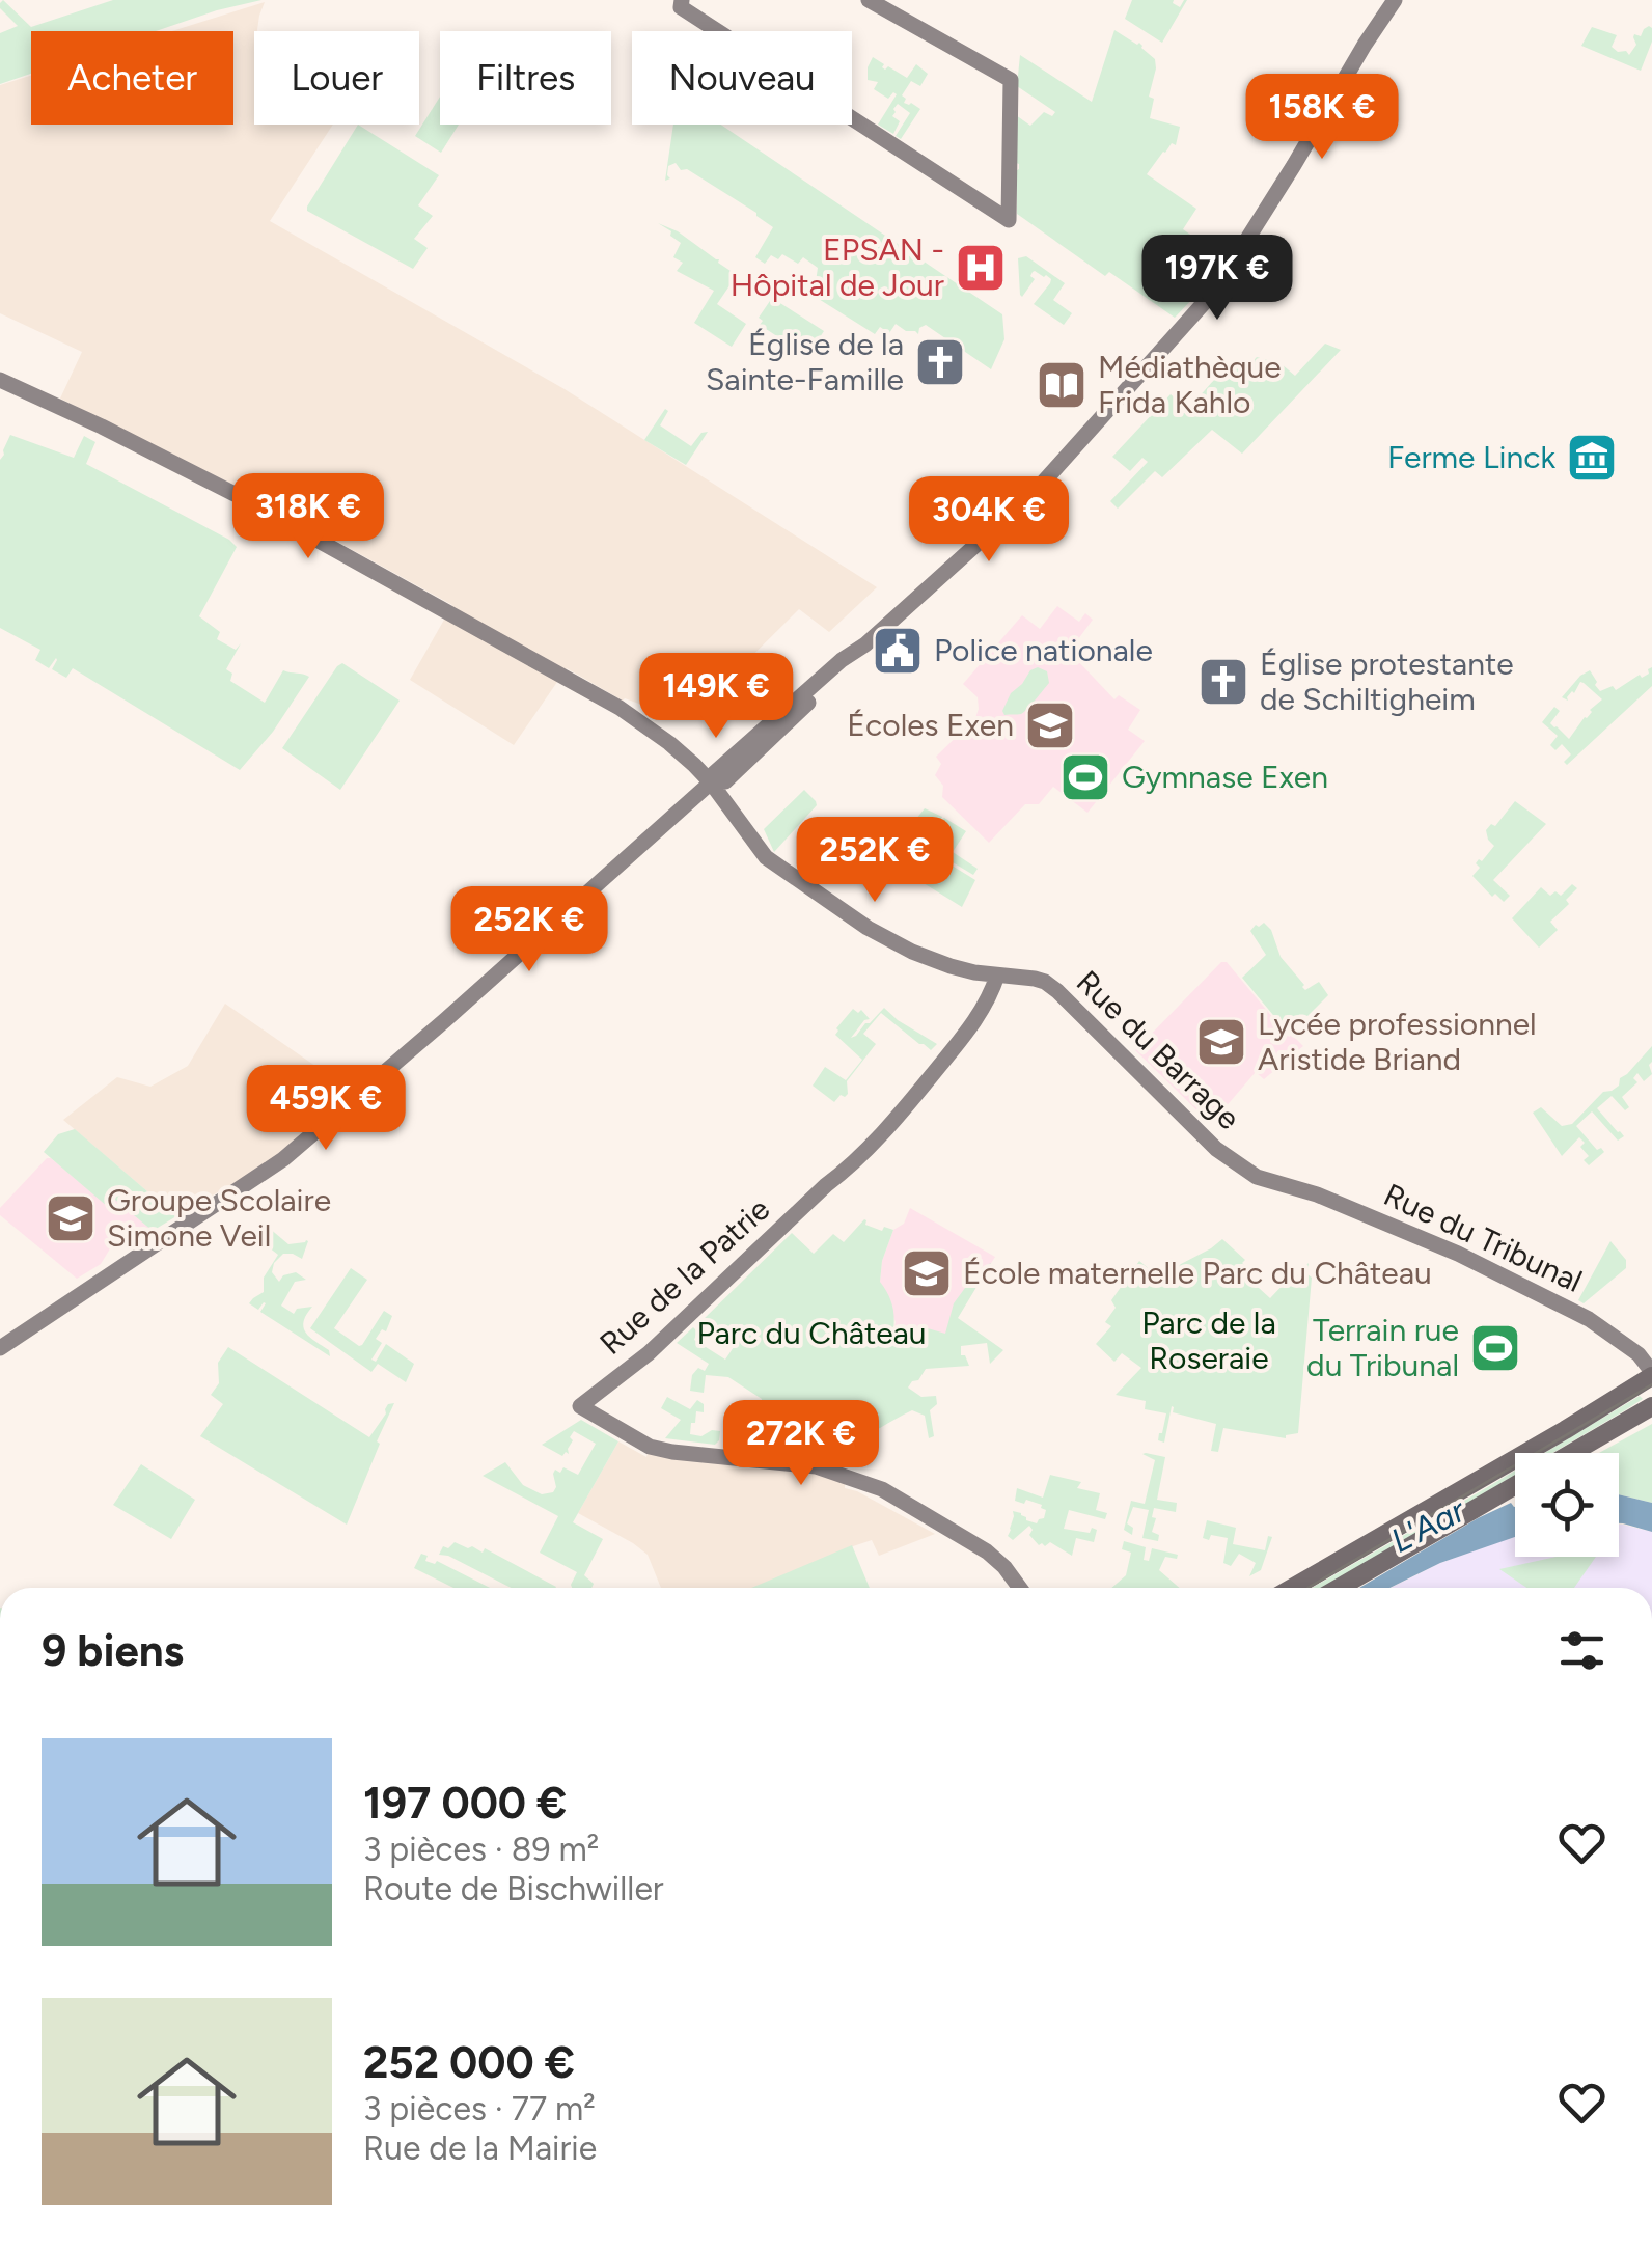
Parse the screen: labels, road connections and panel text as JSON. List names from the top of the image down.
{
  "streets": {
    "street": ["Rue du Barrage", "Rue du Tribunal", "Rue de la Patrie"]
  },
  "crossings": [
    ["Rue du Barrage", "Rue du Tribunal"],
    ["Rue du Barrage", "Rue de la Patrie"]
  ],
  "water": ["L'Aar"],
  "parks": ["Parc de la Roseraie", "Parc du Château"],
  "places": {
    "hospital": ["EPSAN - Hôpital de Jour"],
    "church": ["Église de la Sainte-Famille", "Église protestante de Schiltigheim"],
    "library": ["Médiathèque Frida Kahlo"],
    "museum": ["Ferme Linck"],
    "public building": ["Police nationale"],
    "school or university": [
      "Écoles Exen",
      "Lycée professionnel Aristide Briand",
      "Groupe Scolaire Simone Veil",
      "École maternelle Parc du Château"
    ],
    "sports": ["Gymnase Exen", "Terrain rue du Tribunal"]
  },
  "page": {
    "chip": [
      "Acheter",
      "Louer",
      "Filtres",
      "Nouveau"
    ],
    "price": [
      "158K €",
      "197K €",
      "318K €",
      "304K €",
      "149K €",
      "252K €",
      "252K €",
      "459K €",
      "272K €"
    ],
    "heading": "9 biens",
    "list": [
      {
        "name": "197 000 €",
        "note": "3 pièces · 89 m² · Route de Bischwiller"
      },
      {
        "name": "252 000 €",
        "note": "3 pièces · 77 m² · Rue de la Mairie"
      }
    ]
  }
}
